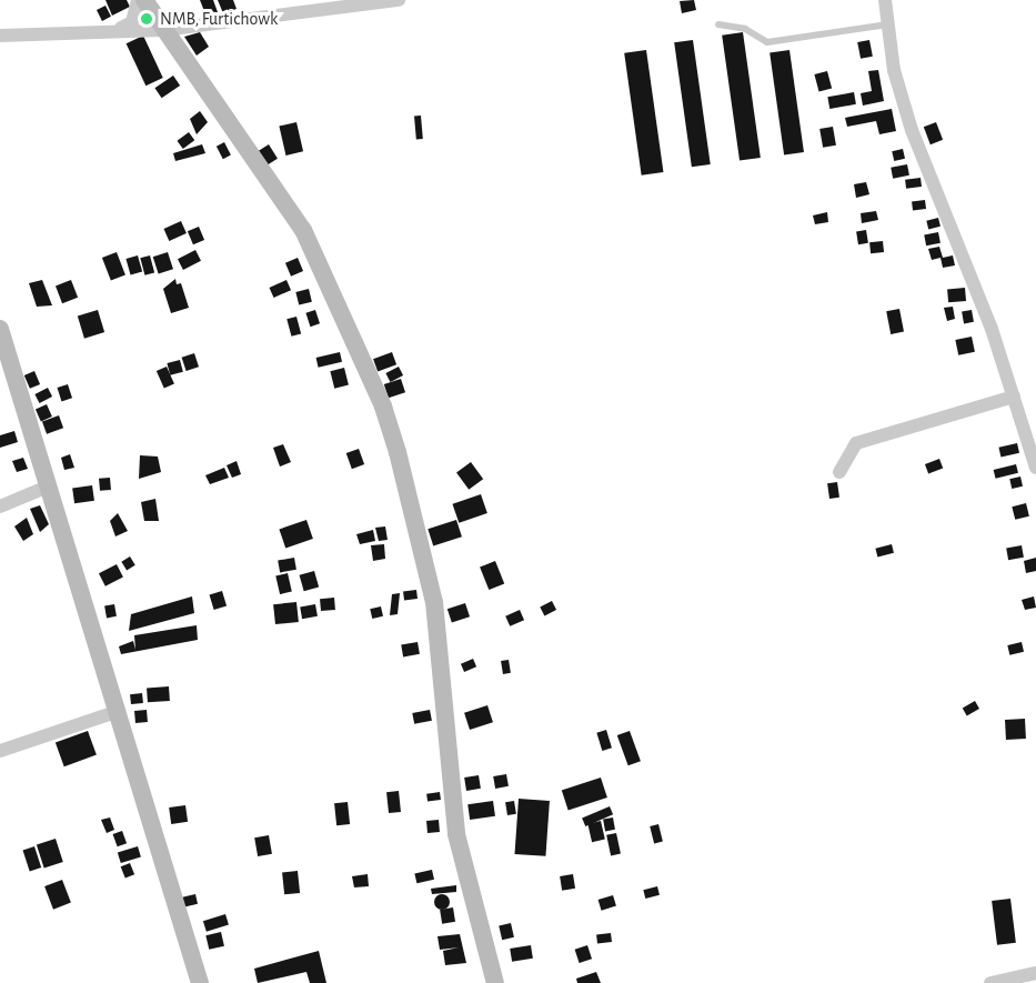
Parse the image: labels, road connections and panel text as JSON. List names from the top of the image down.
{
  "places": ["NMB, Furtichowk"]
}
